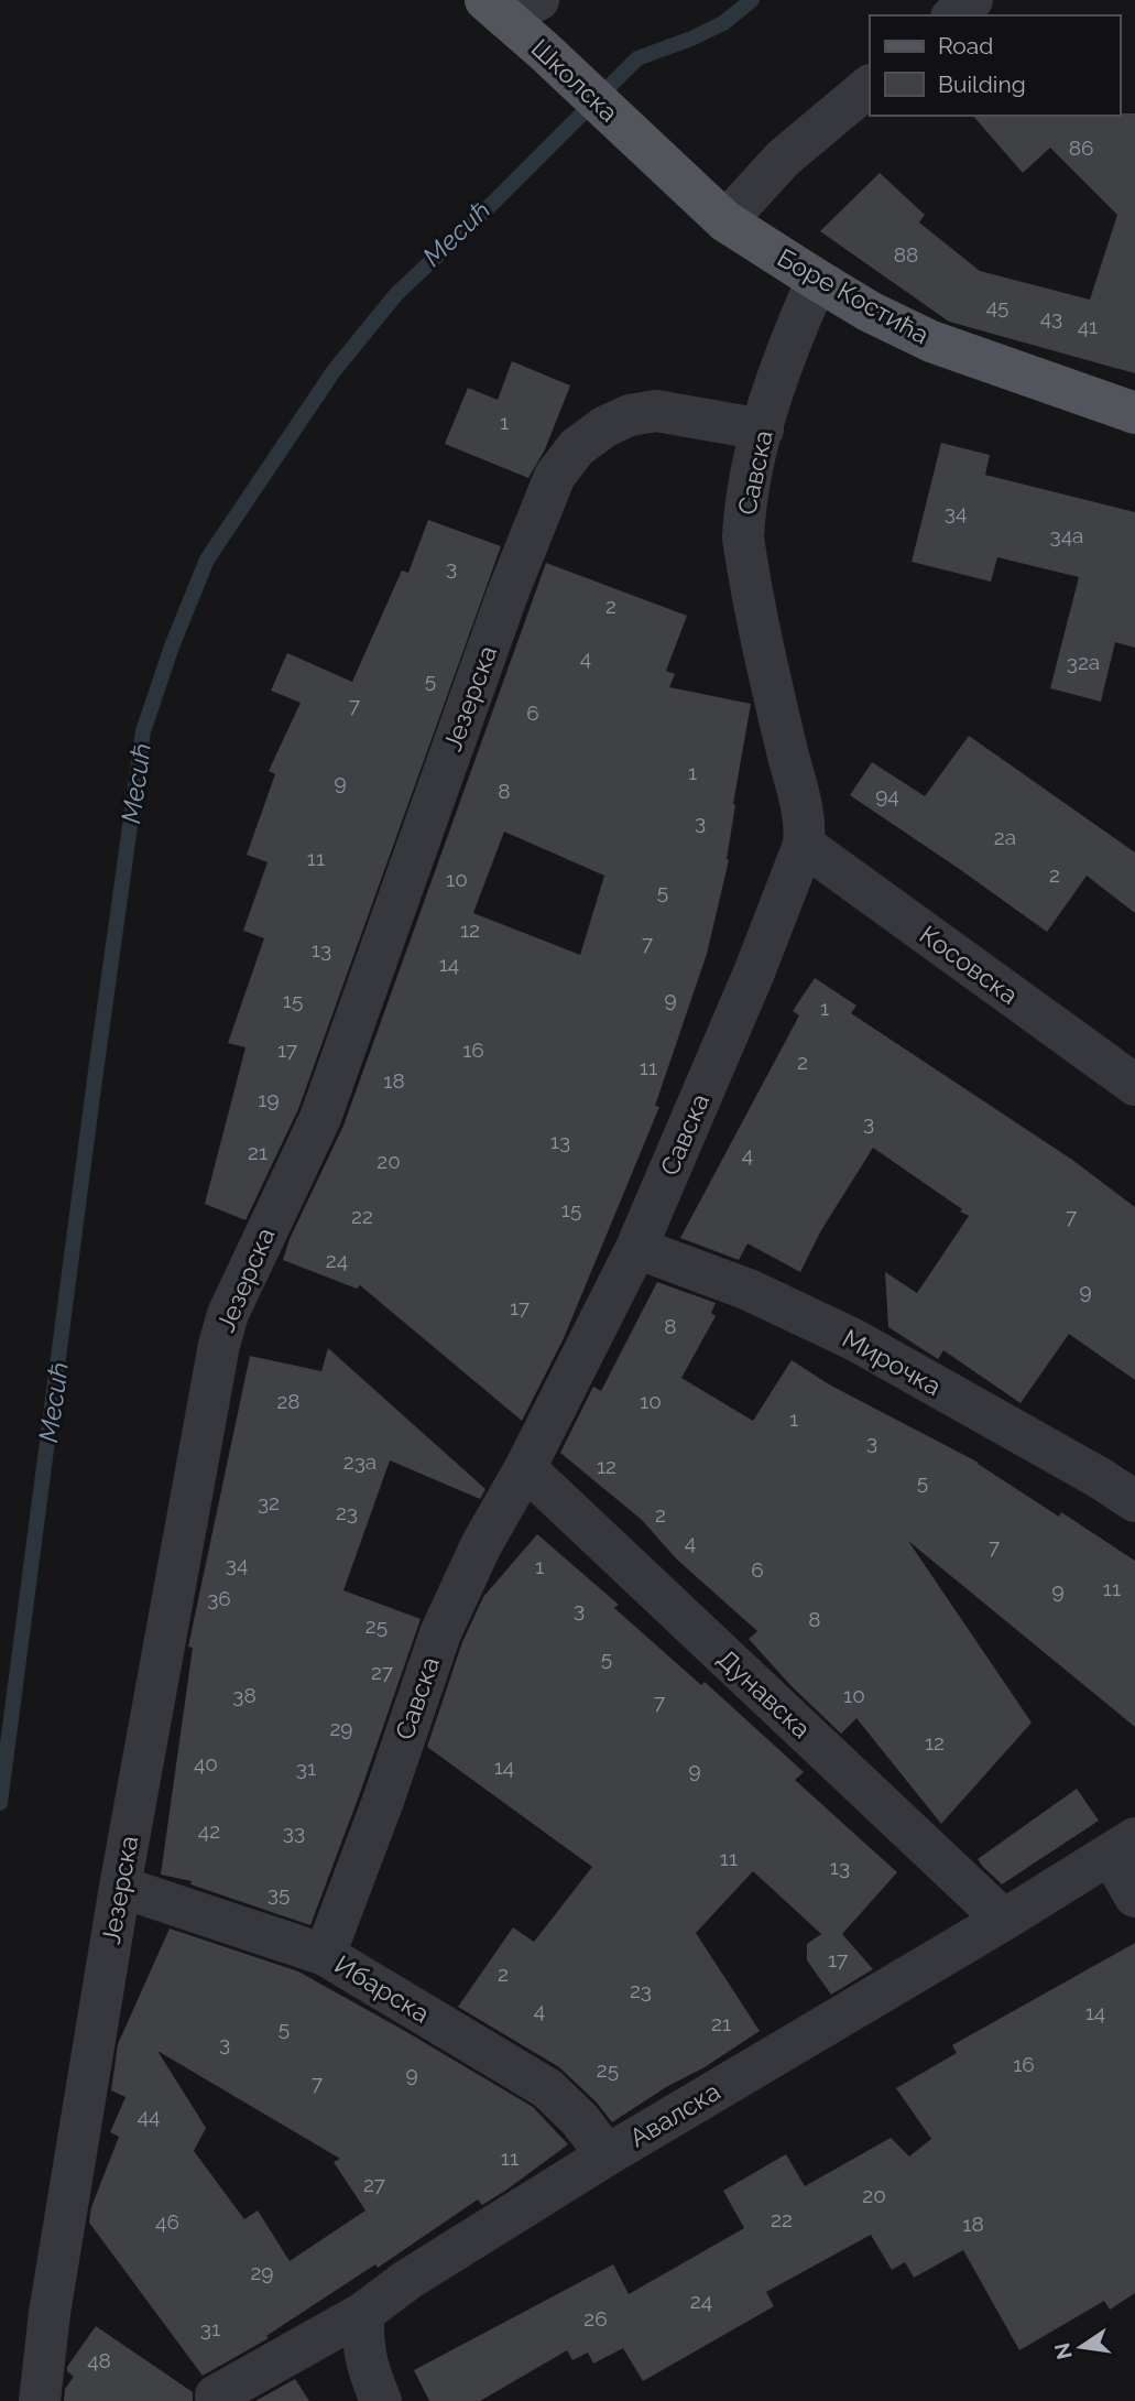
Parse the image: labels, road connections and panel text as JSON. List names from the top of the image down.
{
  "streets": {
    "main road": ["Школска", "Боре Костића"],
    "street": [
      "Савска",
      "Језерска",
      "Косовска",
      "Мирочка",
      "Дунавска",
      "Ибарска",
      "Авалска"
    ]
  },
  "crossings": [
    ["Школска", "Боре Костића"],
    ["Боре Костића", "Савска"],
    ["Савска", "Језерска"],
    ["Савска", "Косовска"],
    ["Савска", "Мирочка"],
    ["Савска", "Дунавска"],
    ["Савска", "Ибарска"],
    ["Језерска", "Ибарска"],
    ["Дунавска", "Авалска"],
    ["Ибарска", "Авалска"]
  ],
  "water": ["Месић"],
  "house_numbers": [
    "86",
    "88",
    "45",
    "43",
    "41",
    "1",
    "34",
    "34a",
    "3",
    "2",
    "4",
    "32a",
    "5",
    "7",
    "6",
    "1",
    "9",
    "8",
    "94",
    "3",
    "2a",
    "11",
    "2",
    "10",
    "5",
    "12",
    "7",
    "13",
    "14",
    "9",
    "15",
    "1",
    "17",
    "16",
    "2",
    "11",
    "18",
    "19",
    "3",
    "13",
    "21",
    "4",
    "20",
    "15",
    "22",
    "7",
    "24",
    "9",
    "17",
    "8",
    "28",
    "10",
    "1",
    "3",
    "23a",
    "12",
    "5",
    "32",
    "23",
    "2",
    "4",
    "7",
    "34",
    "1",
    "6",
    "11",
    "9",
    "36",
    "3",
    "8",
    "25",
    "5",
    "27",
    "38",
    "10",
    "7",
    "29",
    "12",
    "40",
    "14",
    "31",
    "9",
    "42",
    "33",
    "11",
    "13",
    "35",
    "17",
    "2",
    "23",
    "4",
    "14",
    "21",
    "5",
    "3",
    "16",
    "25",
    "9",
    "7",
    "44",
    "11",
    "27",
    "20",
    "22",
    "46",
    "18",
    "29",
    "24",
    "26",
    "31",
    "48"
  ],
  "legend": ["Road", "Building"],
  "north": "left"
}
